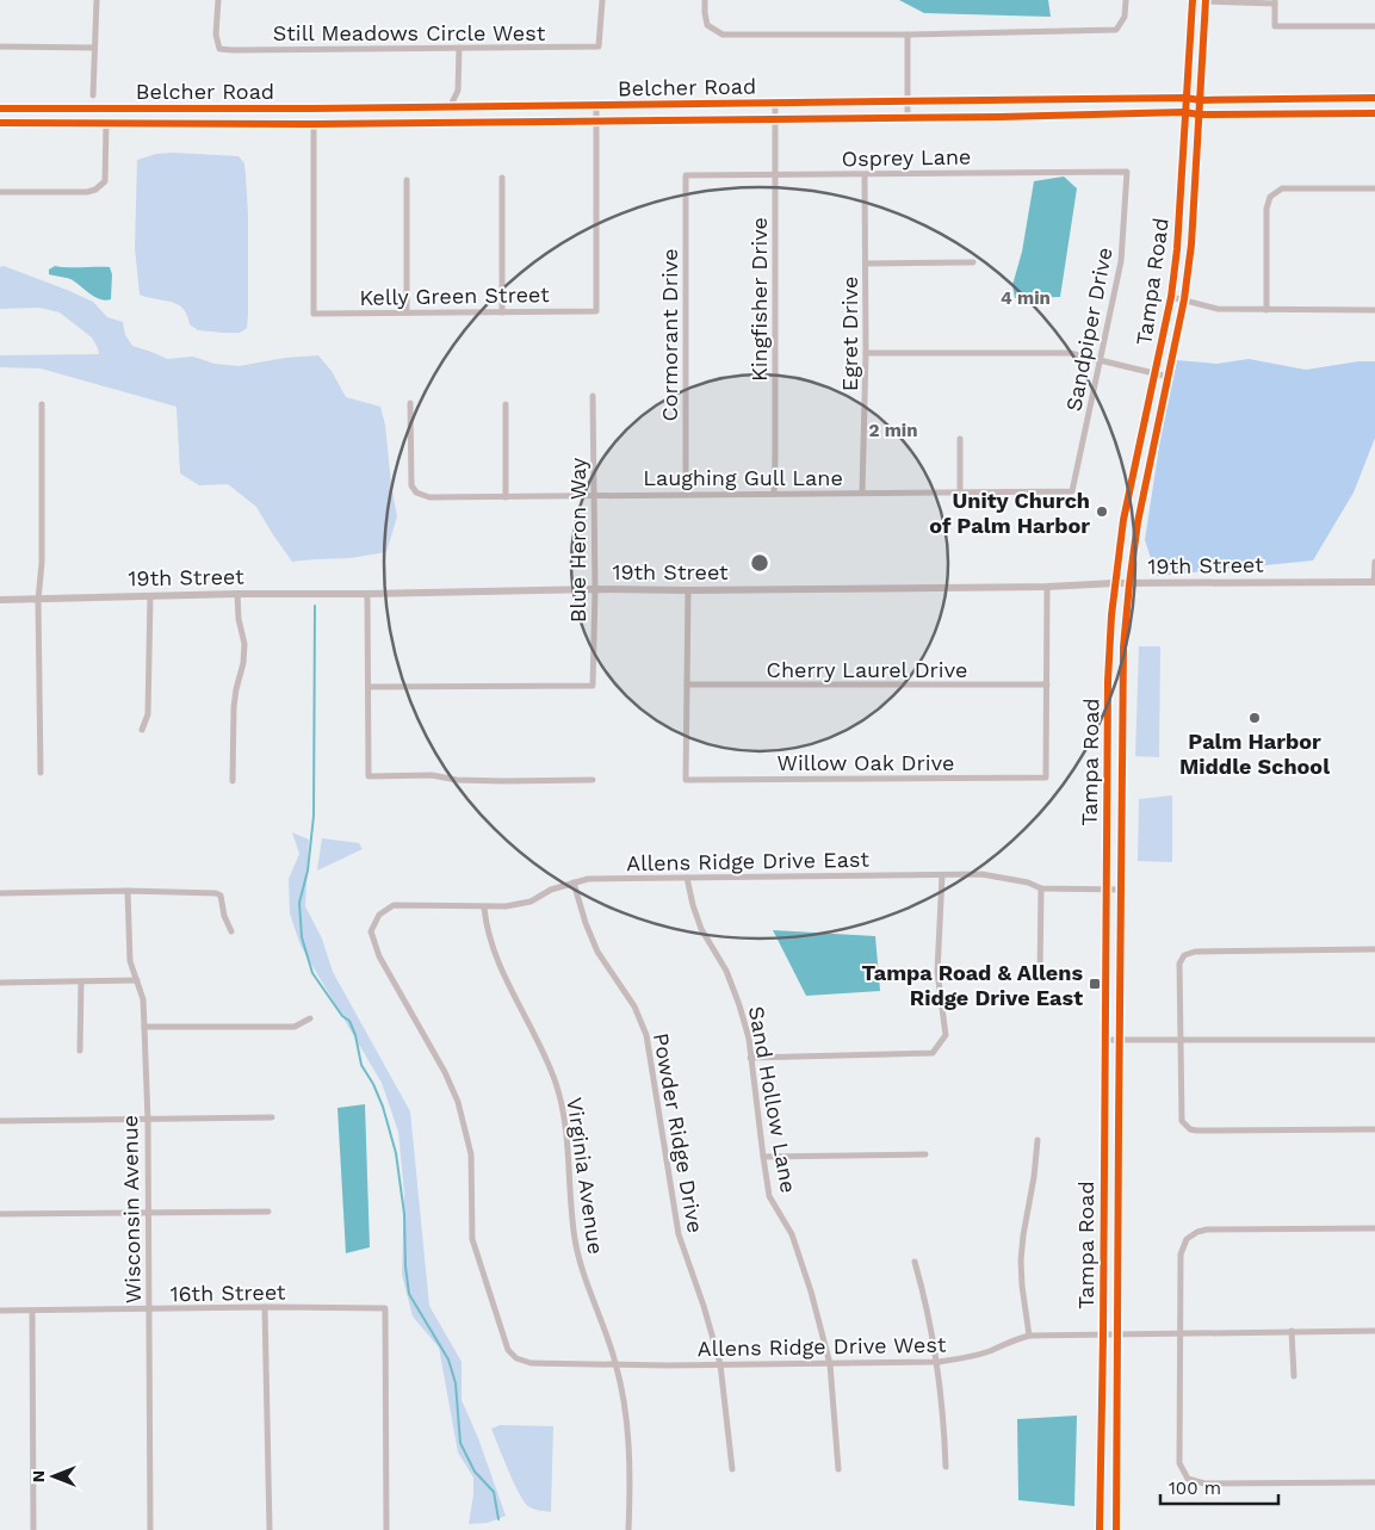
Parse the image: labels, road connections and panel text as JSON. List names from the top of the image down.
{
  "streets": {
    "main road": ["Belcher Road", "Tampa Road"],
    "street": [
      "Still Meadows Circle West",
      "Osprey Lane",
      "Kelly Green Street",
      "Kingfisher Drive",
      "Sandpiper Drive",
      "Egret Drive",
      "Cormorant Drive",
      "Laughing Gull Lane",
      "Blue Heron Way",
      "19th Street",
      "Cherry Laurel Drive",
      "Willow Oak Drive",
      "Allens Ridge Drive East",
      "Sand Hollow Lane",
      "Powder Ridge Drive",
      "Virginia Avenue",
      "Wisconsin Avenue",
      "16th Street",
      "Allens Ridge Drive West"
    ]
  },
  "crossings": [
    ["Belcher Road", "Tampa Road"],
    ["Belcher Road", "Kelly Green Street"],
    ["Belcher Road", "Kingfisher Drive"],
    ["Osprey Lane", "Kingfisher Drive"],
    ["Osprey Lane", "Sandpiper Drive"],
    ["Osprey Lane", "Egret Drive"],
    ["Osprey Lane", "Cormorant Drive"],
    ["Tampa Road", "19th Street"],
    ["Tampa Road", "Allens Ridge Drive East"],
    ["Tampa Road", "Allens Ridge Drive West"],
    ["Kingfisher Drive", "Laughing Gull Lane"],
    ["Sandpiper Drive", "Laughing Gull Lane"],
    ["Egret Drive", "Laughing Gull Lane"],
    ["Cormorant Drive", "Laughing Gull Lane"],
    ["Laughing Gull Lane", "Blue Heron Way"],
    ["Blue Heron Way", "19th Street"],
    ["19th Street", "Willow Oak Drive"],
    ["Cherry Laurel Drive", "Willow Oak Drive"],
    ["Allens Ridge Drive East", "Sand Hollow Lane"],
    ["Allens Ridge Drive East", "Powder Ridge Drive"],
    ["Allens Ridge Drive East", "Virginia Avenue"],
    ["Allens Ridge Drive East", "Allens Ridge Drive West"],
    ["Sand Hollow Lane", "Allens Ridge Drive West"],
    ["Powder Ridge Drive", "Allens Ridge Drive West"],
    ["Virginia Avenue", "Allens Ridge Drive West"],
    ["Wisconsin Avenue", "16th Street"]
  ],
  "places": {
    "other": ["Unity Church of Palm Harbor", "Palm Harbor Middle School"],
    "transit": ["Tampa Road & Allens Ridge Drive East"]
  },
  "scale_bar": "100 m",
  "north": "left",
  "rings": ["4 min", "2 min"]
}
